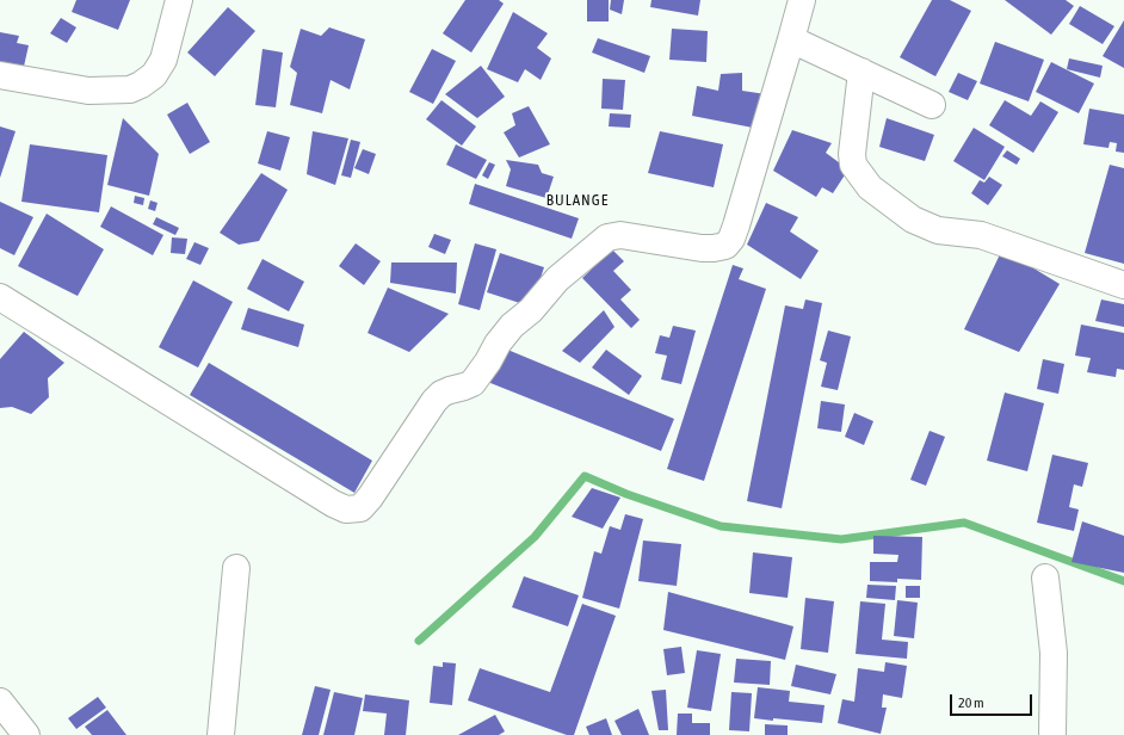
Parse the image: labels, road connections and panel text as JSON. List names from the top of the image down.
{
  "districts": ["BULANGE"],
  "scale_bar": "20 m"
}
